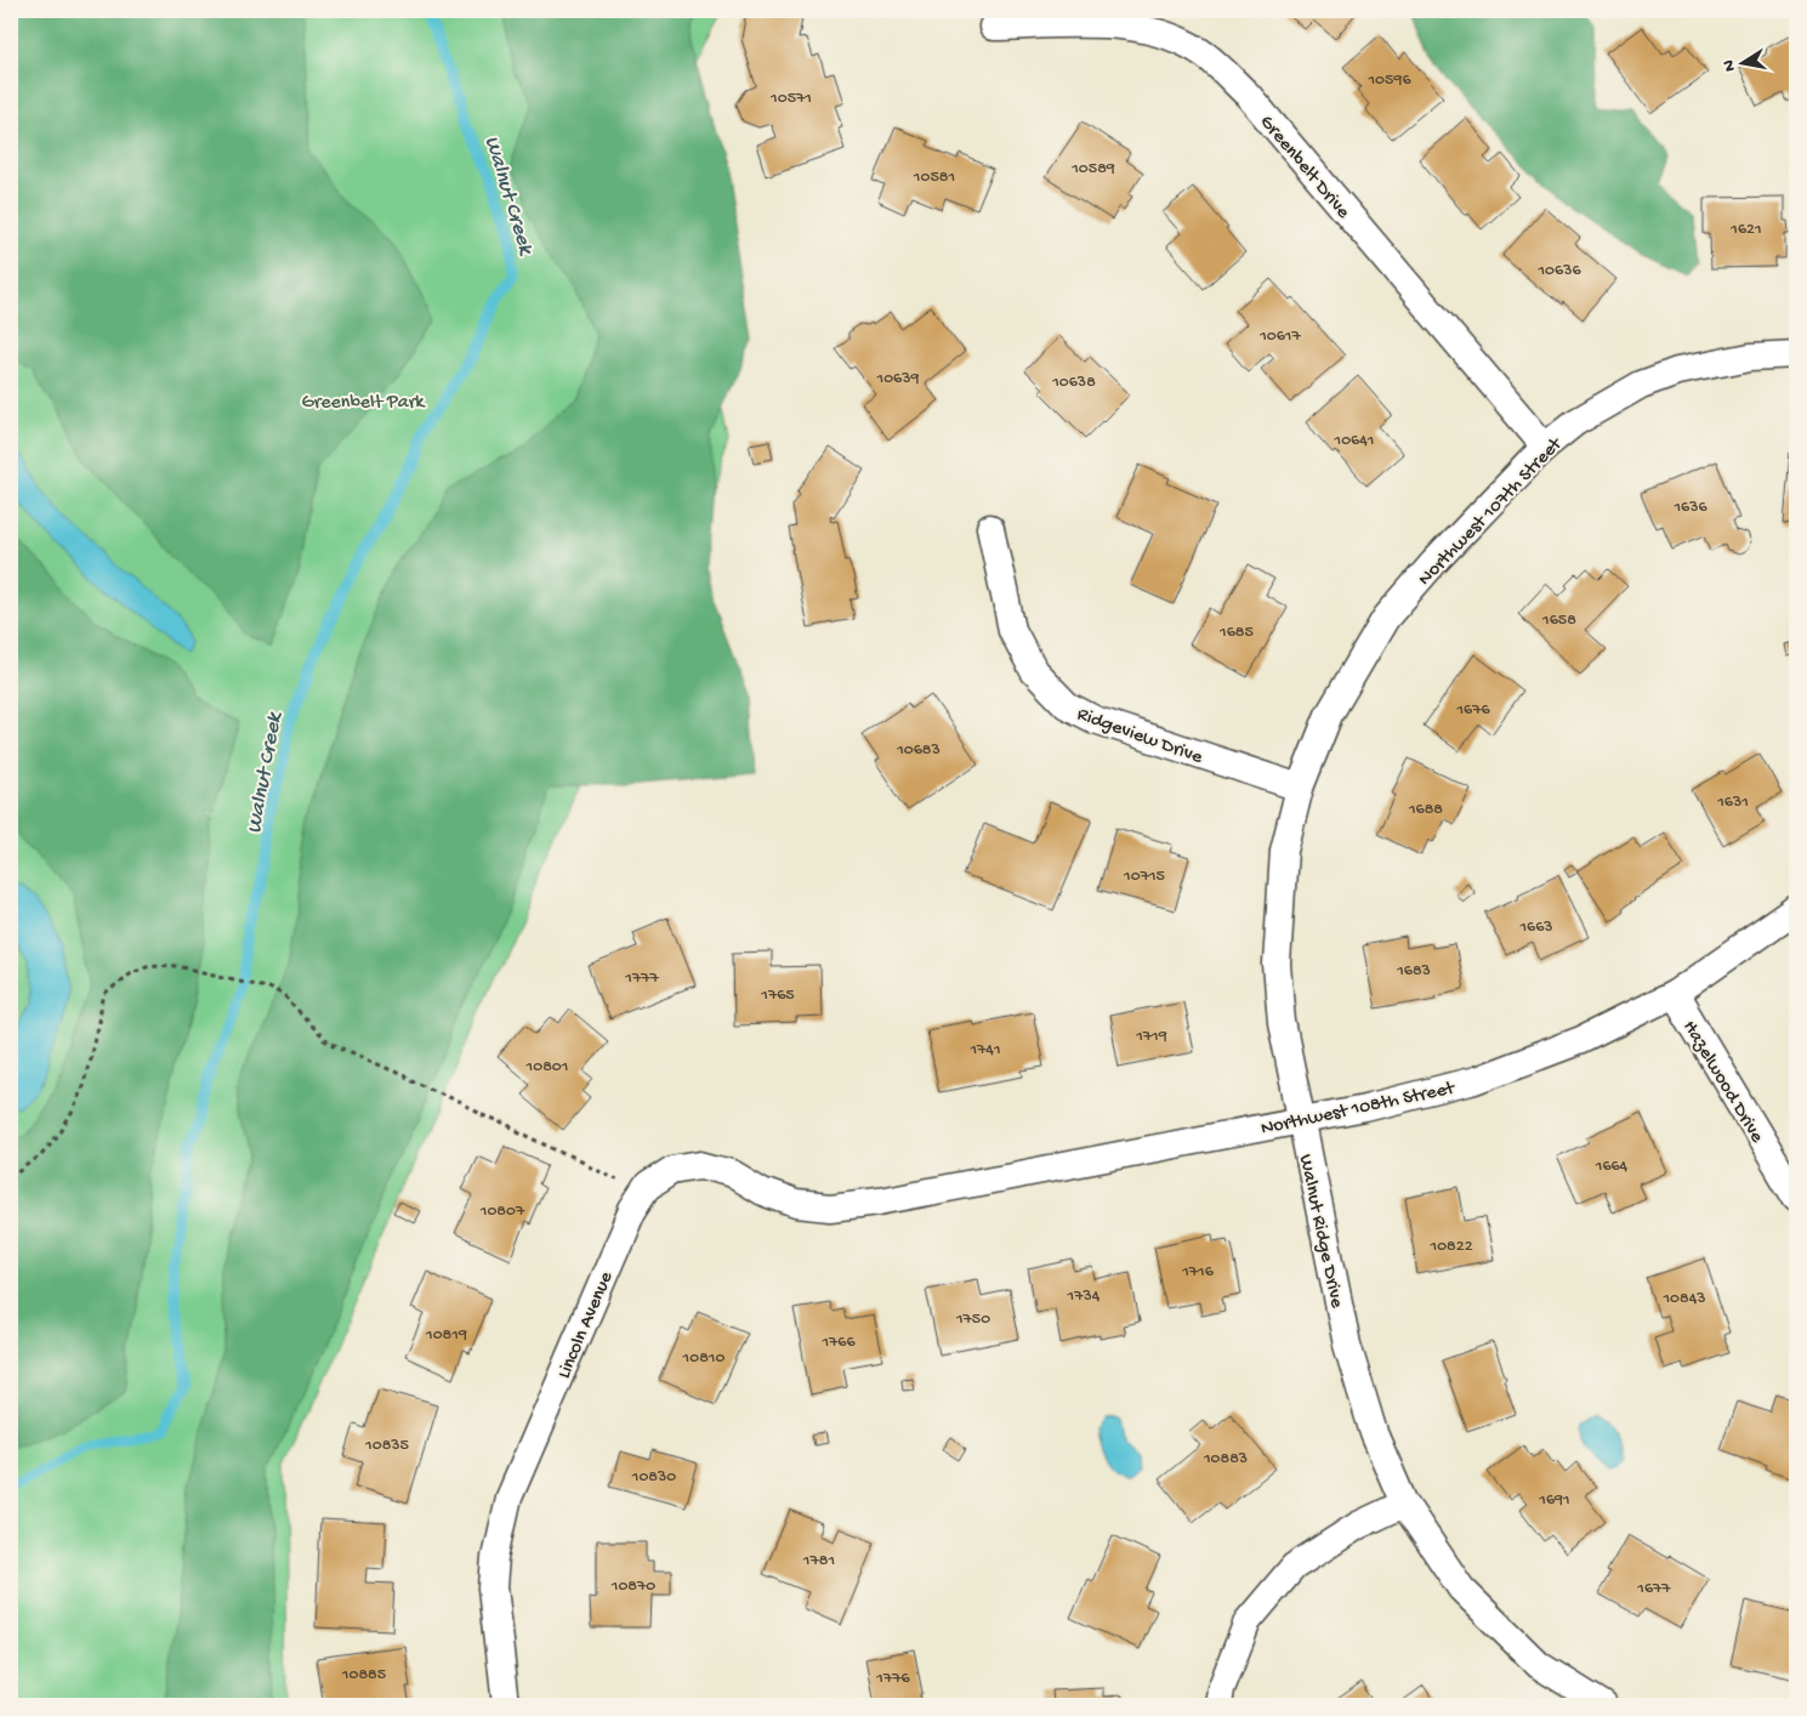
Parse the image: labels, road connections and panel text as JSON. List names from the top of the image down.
{
  "streets": {
    "street": [
      "Greenbelt Drive",
      "Northwest 107th Street",
      "Ridgeview Drive",
      "Hazelwood Drive",
      "Northwest 108th Street",
      "Walnut Ridge Drive",
      "Lincoln Avenue"
    ]
  },
  "crossings": [
    ["Greenbelt Drive", "Northwest 107th Street"],
    ["Northwest 107th Street", "Walnut Ridge Drive"],
    ["Ridgeview Drive", "Walnut Ridge Drive"],
    ["Hazelwood Drive", "Northwest 108th Street"],
    ["Northwest 108th Street", "Walnut Ridge Drive"],
    ["Northwest 108th Street", "Lincoln Avenue"]
  ],
  "water": ["Walnut Creek"],
  "parks": ["Greenbelt Park"],
  "house_numbers": [
    "10596",
    "10571",
    "10589",
    "10581",
    "1621",
    "10636",
    "10617",
    "10639",
    "10638",
    "10641",
    "1636",
    "1658",
    "1685",
    "1676",
    "10683",
    "1631",
    "1688",
    "10715",
    "1663",
    "1683",
    "1777",
    "1765",
    "1719",
    "1741",
    "10801",
    "1664",
    "10807",
    "10822",
    "1716",
    "1734",
    "10843",
    "1750",
    "10819",
    "1766",
    "10810",
    "10835",
    "10883",
    "10830",
    "1691",
    "1781",
    "10870",
    "1677",
    "10885",
    "1776"
  ],
  "north": "left"
}
